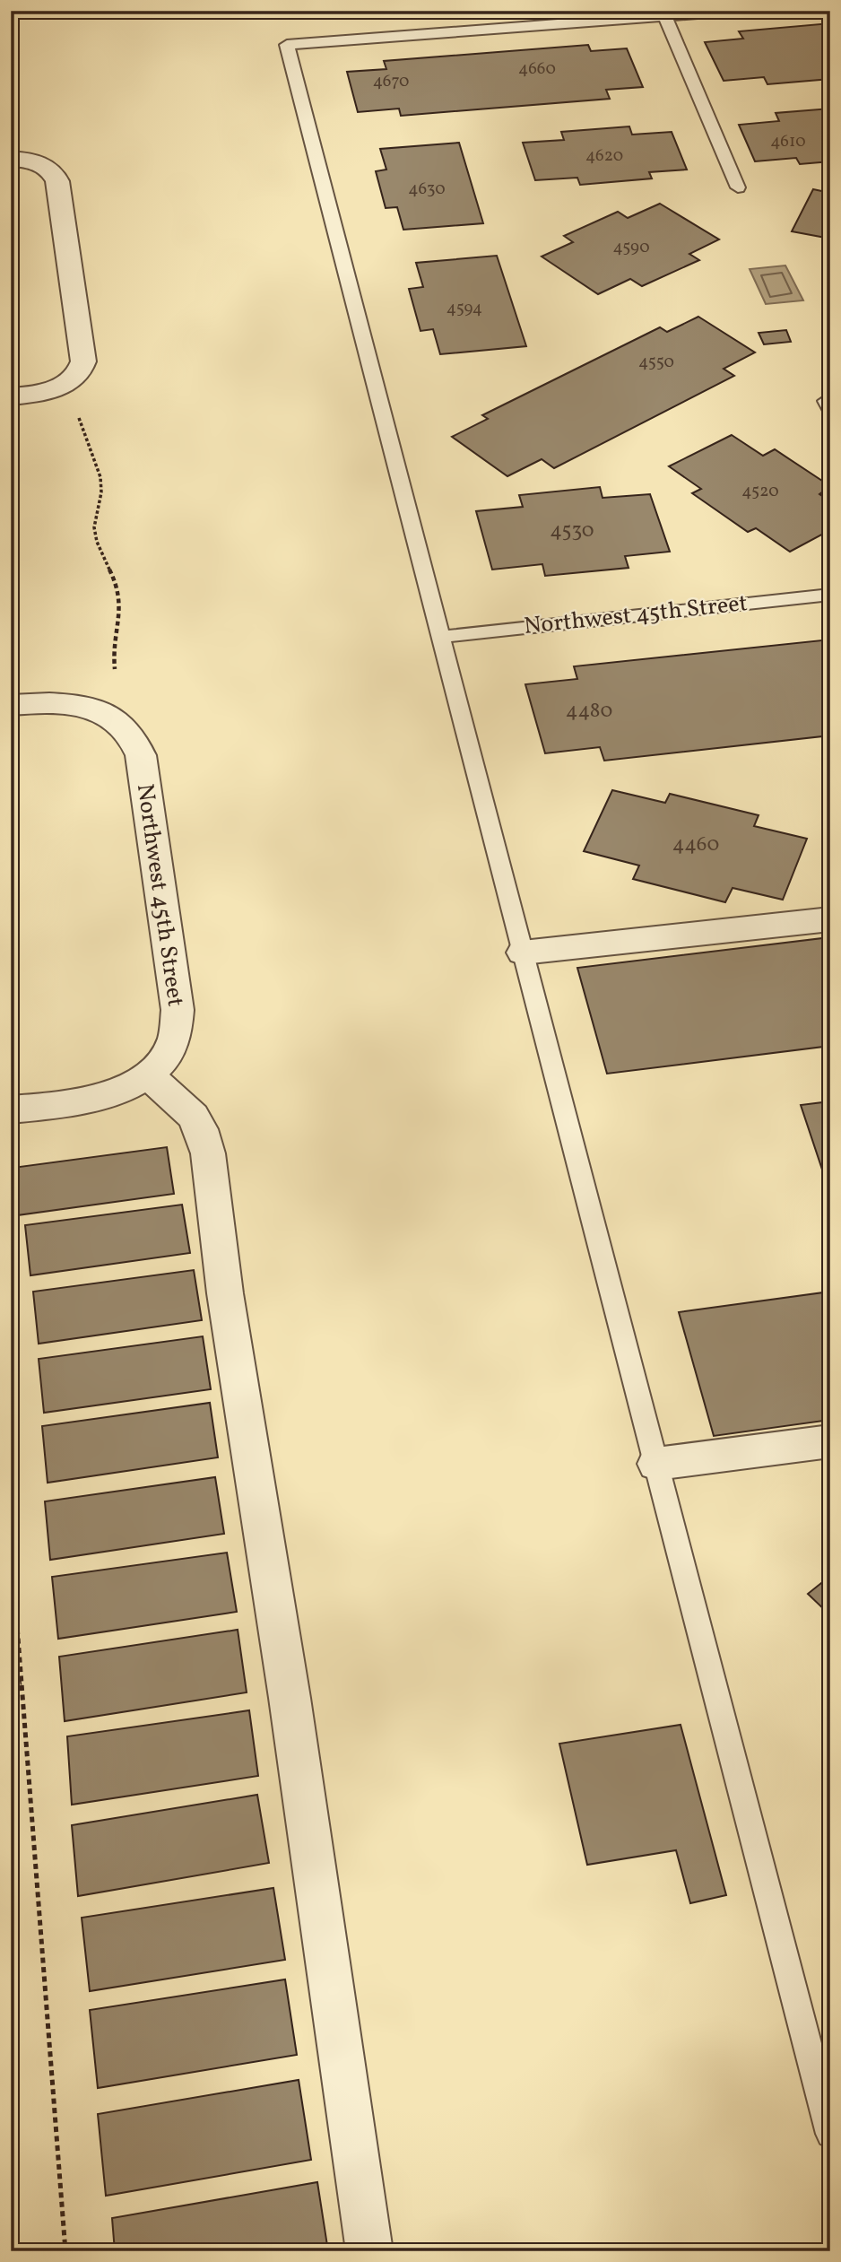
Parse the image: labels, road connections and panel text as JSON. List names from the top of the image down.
{
  "streets": {
    "street": ["Northwest 45th Street"]
  },
  "house_numbers": [
    "4660",
    "4670",
    "4610",
    "4620",
    "4630",
    "4590",
    "4594",
    "4550",
    "4520",
    "4530",
    "4480",
    "4460"
  ]
}
